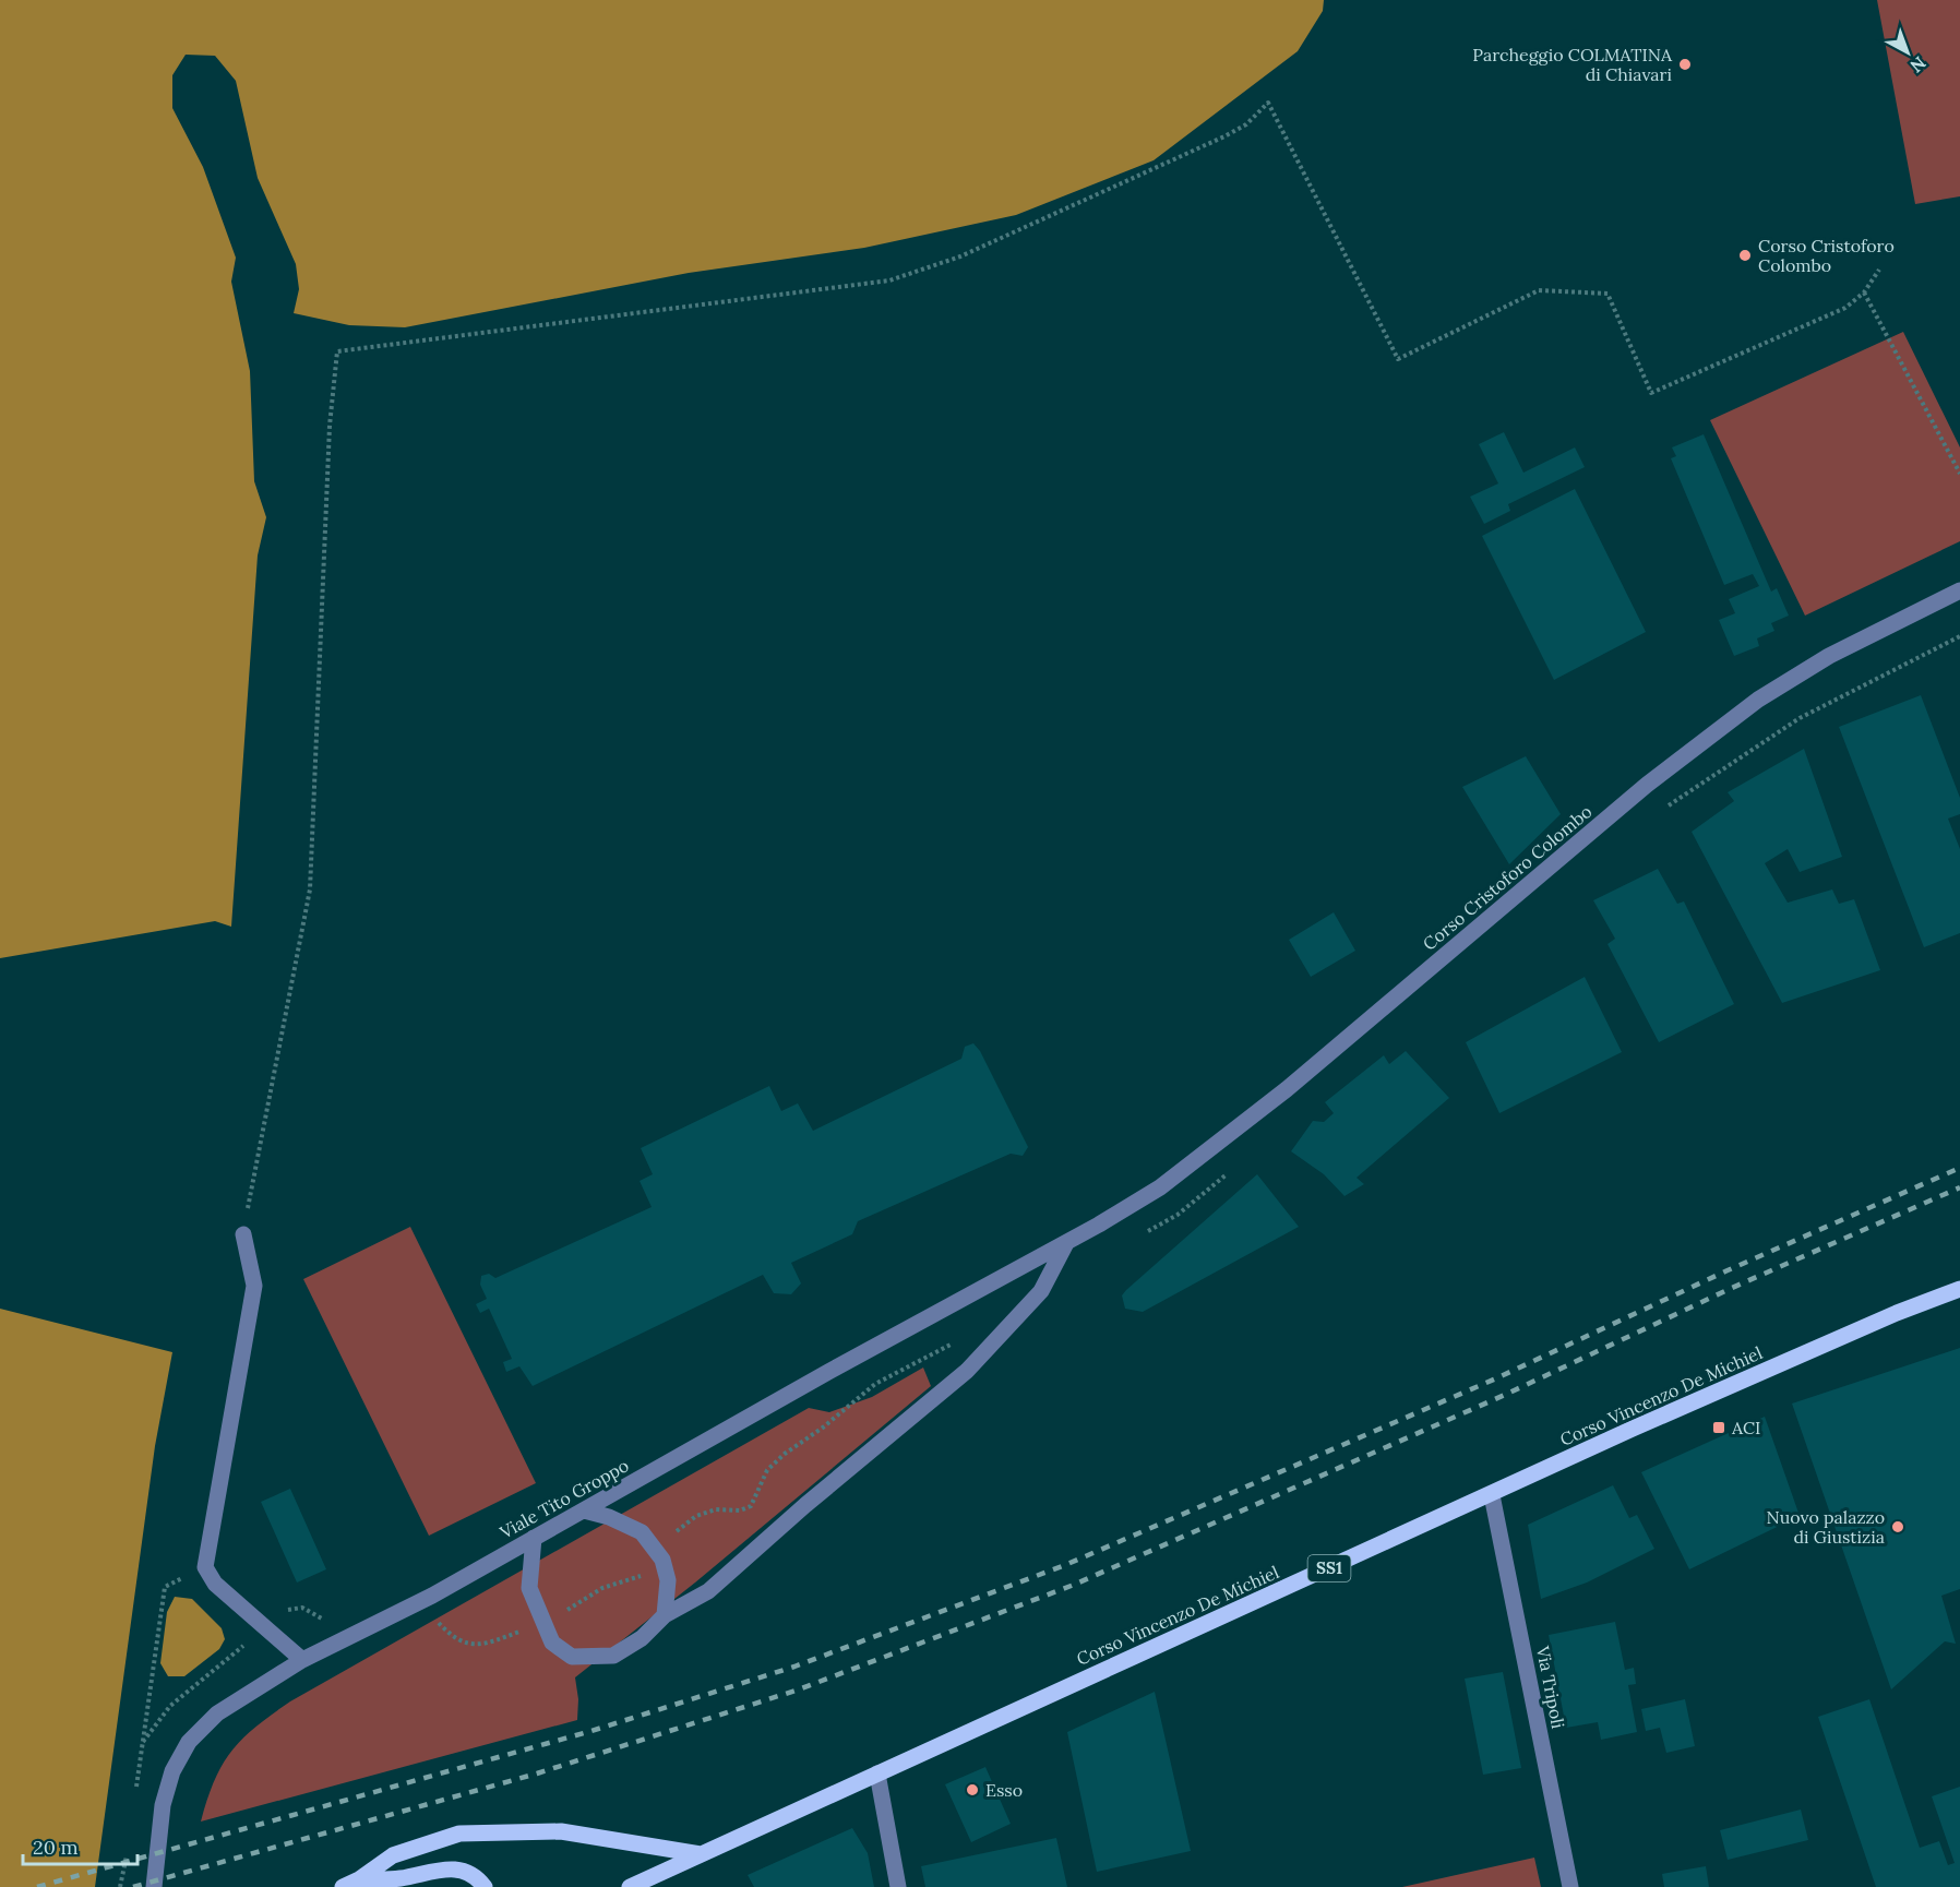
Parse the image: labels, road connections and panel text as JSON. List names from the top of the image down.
{
  "streets": {
    "main road": ["Corso Vincenzo De Michiel", "SS1"],
    "street": ["Corso Cristoforo Colombo", "Viale Tito Groppo", "Via Tripoli"]
  },
  "crossings": [
    ["Corso Cristoforo Colombo", "Viale Tito Groppo"],
    ["Corso Vincenzo De Michiel", "Via Tripoli"]
  ],
  "places": {
    "other": [
      "Parcheggio COLMATINA di Chiavari",
      "Corso Cristoforo Colombo",
      "Nuovo palazzo di Giustizia",
      "Esso"
    ],
    "transit": ["ACI"]
  },
  "scale_bar": "20 m",
  "north": "bottom right"
}
